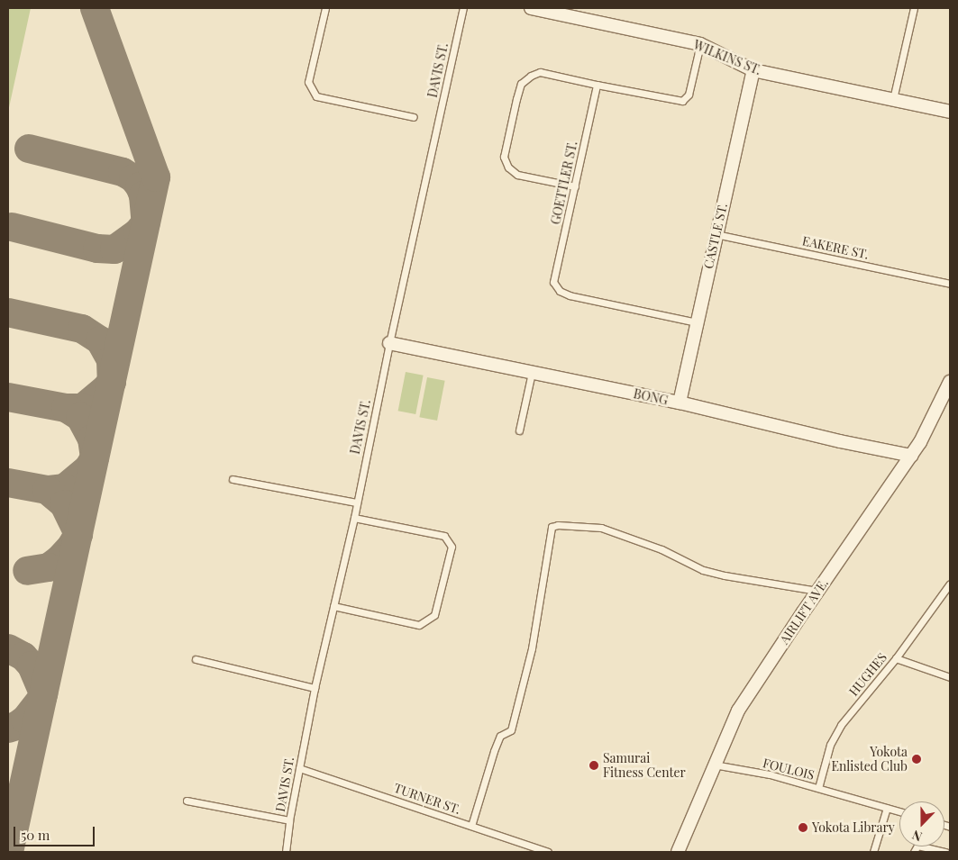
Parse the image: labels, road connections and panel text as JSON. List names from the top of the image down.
{
  "streets": {
    "street": [
      "WILKINS ST.",
      "CASTLE ST.",
      "BONG",
      "AIRLIFT AVE."
    ],
    "lane": [
      "DAVIS ST.",
      "GOETTLER ST.",
      "EAKERE ST.",
      "HUGHES",
      "FOULOIS",
      "TURNER ST."
    ]
  },
  "crossings": [
    ["WILKINS ST.", "CASTLE ST."],
    ["DAVIS ST.", "BONG"],
    ["DAVIS ST.", "TURNER ST."],
    ["GOETTLER ST.", "CASTLE ST."],
    ["CASTLE ST.", "EAKERE ST."],
    ["CASTLE ST.", "BONG"],
    ["BONG", "AIRLIFT AVE."],
    ["AIRLIFT AVE.", "FOULOIS"],
    ["HUGHES", "FOULOIS"]
  ],
  "places": ["Yokota Enlisted Club", "Samurai Fitness Center", "Yokota Library"],
  "scale_bar": "50 m",
  "north": "bottom"
}
